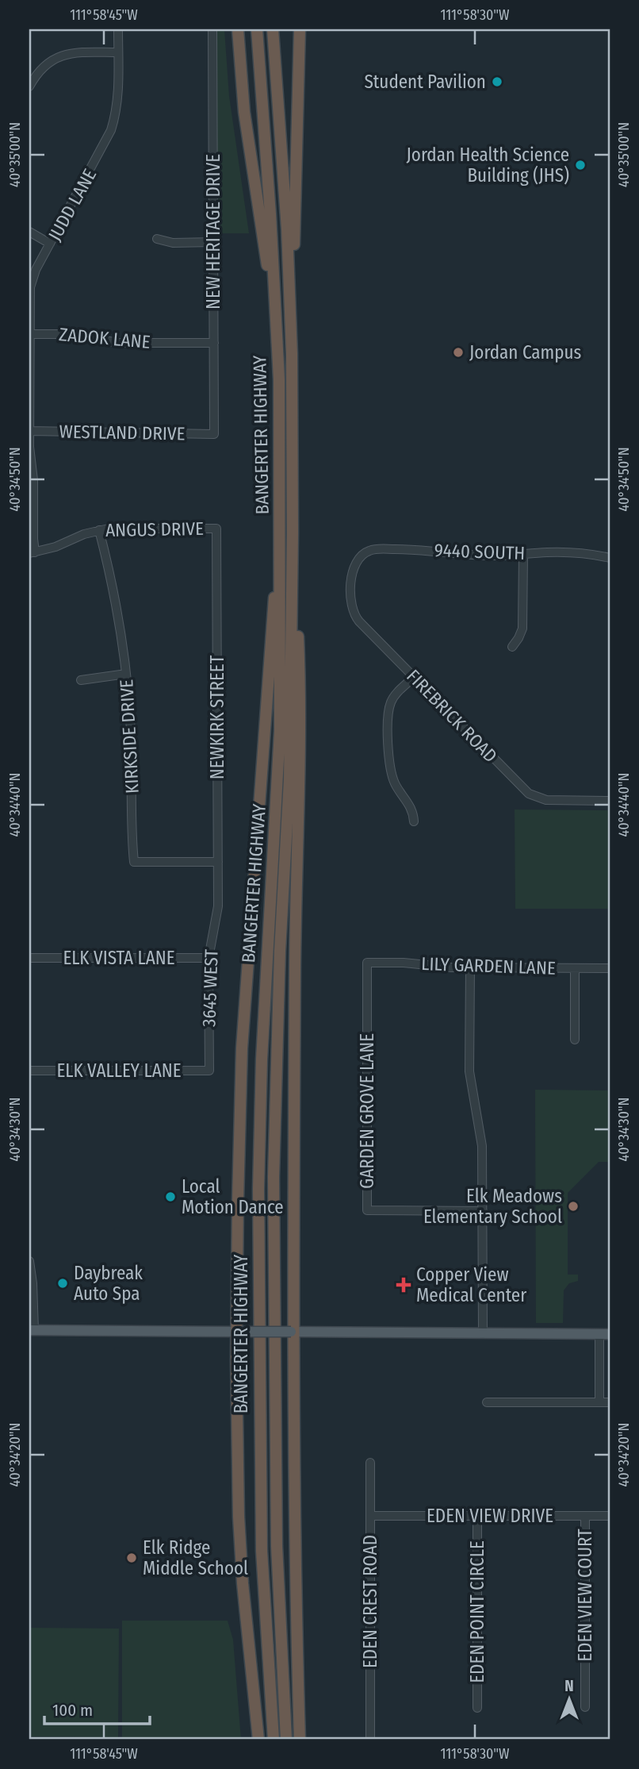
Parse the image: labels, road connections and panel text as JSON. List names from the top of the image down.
{
  "streets": {
    "highway": ["BANGERTER HIGHWAY"],
    "street": [
      "JUDD LANE",
      "NEW HERITAGE DRIVE",
      "ZADOK LANE",
      "WESTLAND DRIVE",
      "ANGUS DRIVE",
      "9440 SOUTH",
      "FIREBRICK ROAD",
      "NEWKIRK STREET",
      "KIRKSIDE DRIVE",
      "ELK VISTA LANE",
      "LILY GARDEN LANE",
      "3645 WEST",
      "ELK VALLEY LANE",
      "GARDEN GROVE LANE",
      "EDEN VIEW DRIVE",
      "EDEN VIEW COURT",
      "EDEN CREST ROAD",
      "EDEN POINT CIRCLE"
    ]
  },
  "crossings": [
    ["JUDD LANE", "ZADOK LANE"],
    ["JUDD LANE", "WESTLAND DRIVE"],
    ["JUDD LANE", "ANGUS DRIVE"],
    ["NEW HERITAGE DRIVE", "ZADOK LANE"],
    ["NEW HERITAGE DRIVE", "WESTLAND DRIVE"],
    ["ANGUS DRIVE", "NEWKIRK STREET"],
    ["ANGUS DRIVE", "KIRKSIDE DRIVE"],
    ["9440 SOUTH", "FIREBRICK ROAD"],
    ["NEWKIRK STREET", "KIRKSIDE DRIVE"],
    ["NEWKIRK STREET", "3645 WEST"],
    ["ELK VISTA LANE", "3645 WEST"],
    ["LILY GARDEN LANE", "GARDEN GROVE LANE"],
    ["3645 WEST", "ELK VALLEY LANE"],
    ["EDEN VIEW DRIVE", "EDEN VIEW COURT"],
    ["EDEN VIEW DRIVE", "EDEN CREST ROAD"],
    ["EDEN VIEW DRIVE", "EDEN POINT CIRCLE"]
  ],
  "places": {
    "other": [
      "Student Pavilion",
      "Jordan Health Science Building (JHS)",
      "Jordan Campus",
      "Local Motion Dance",
      "Elk Meadows Elementary School",
      "Daybreak Auto Spa",
      "Elk Ridge Middle School"
    ],
    "health": ["Copper View Medical Center"]
  },
  "scale_bar": "100 m",
  "north": "top",
  "coordinates": [
    "111°58'45\"W",
    "111°58'30\"W",
    "40°35'00\"N",
    "40°34'50\"N",
    "40°34'40\"N",
    "40°34'30\"N",
    "40°34'20\"N"
  ]
}
